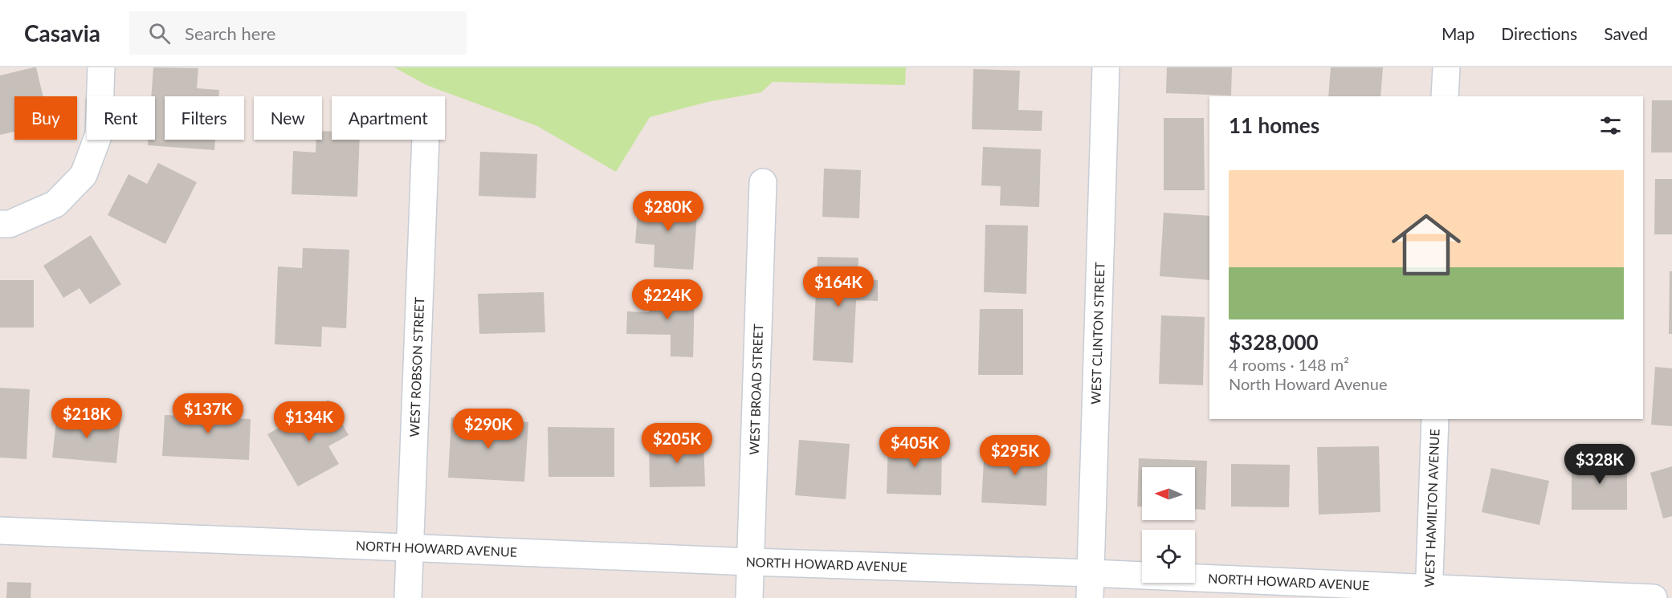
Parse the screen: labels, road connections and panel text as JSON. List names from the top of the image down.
{
  "streets": {
    "street": [
      "WEST CLINTON STREET",
      "WEST ROBSON STREET",
      "WEST BROAD STREET",
      "WEST HAMILTON AVENUE",
      "NORTH HOWARD AVENUE"
    ]
  },
  "crossings": [
    ["WEST CLINTON STREET", "NORTH HOWARD AVENUE"],
    ["WEST ROBSON STREET", "NORTH HOWARD AVENUE"],
    ["WEST BROAD STREET", "NORTH HOWARD AVENUE"],
    ["WEST HAMILTON AVENUE", "NORTH HOWARD AVENUE"]
  ],
  "north": "left",
  "page": {
    "header": "Casavia",
    "search": "Search here",
    "nav": ["Map", "Directions", "Saved"],
    "chip": [
      "Buy",
      "Rent",
      "Filters",
      "New",
      "Apartment"
    ],
    "heading": "11 homes",
    "list": [
      {
        "name": "$328,000",
        "note": "4 rooms · 148 m² · North Howard Avenue"
      }
    ],
    "price": [
      "$280K",
      "$164K",
      "$224K",
      "$137K",
      "$218K",
      "$134K",
      "$290K",
      "$205K",
      "$405K",
      "$295K",
      "$328K"
    ]
  }
}
